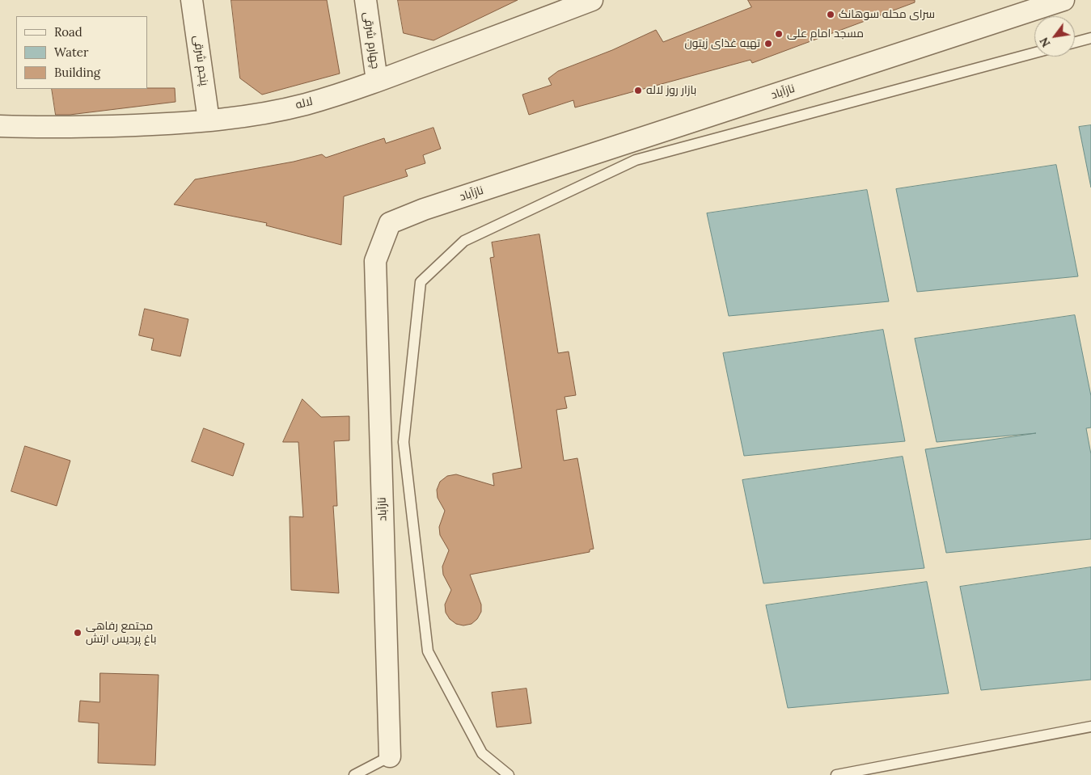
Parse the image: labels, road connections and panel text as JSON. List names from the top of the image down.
{
  "streets": {
    "street": [
      "چهارم شرقی",
      "پنجم شرقی",
      "نازآباد",
      "لاله"
    ]
  },
  "crossings": [
    ["چهارم شرقی", "لاله"],
    ["پنجم شرقی", "لاله"]
  ],
  "places": [
    "سرای محله سوهانک",
    "مسجد امام علی",
    "تهیه غذای زیتون",
    "بازار روز لاله",
    "مجتمع رفاهی باغ پردیس ارتش"
  ],
  "legend": ["Road", "Water", "Building"],
  "north": "bottom left"
}
